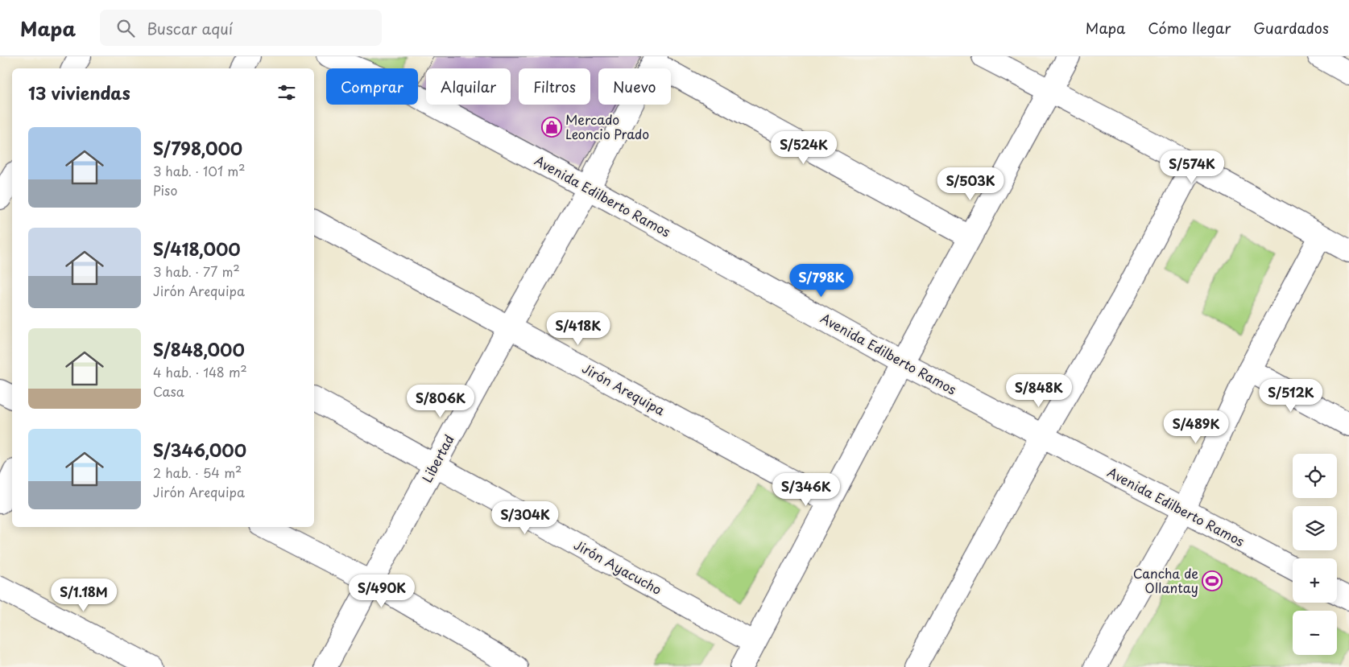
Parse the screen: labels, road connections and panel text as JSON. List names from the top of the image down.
{
  "streets": {
    "street": [
      "Avenida Edilberto Ramos",
      "Jirón Arequipa",
      "Libertad",
      "Jirón Ayacucho"
    ]
  },
  "crossings": [
    ["Avenida Edilberto Ramos", "Libertad"],
    ["Jirón Arequipa", "Libertad"],
    ["Libertad", "Jirón Ayacucho"]
  ],
  "places": {
    "shop": ["Mercado Leoncio Prado"],
    "sports": ["Cancha de Ollantay"]
  },
  "page": {
    "header": "Mapa",
    "search": "Buscar aquí",
    "nav": ["Mapa", "Cómo llegar", "Guardados"],
    "chip": [
      "Comprar",
      "Alquilar",
      "Filtros",
      "Nuevo"
    ],
    "heading": "13 viviendas",
    "list": [
      {
        "name": "S/798,000",
        "note": "3 hab. · 101 m² · Piso"
      },
      {
        "name": "S/418,000",
        "note": "3 hab. · 77 m² · Jirón Arequipa"
      },
      {
        "name": "S/848,000",
        "note": "4 hab. · 148 m² · Casa"
      },
      {
        "name": "S/346,000",
        "note": "2 hab. · 54 m² · Jirón Arequipa"
      }
    ],
    "price": [
      "S/524K",
      "S/574K",
      "S/503K",
      "S/798K",
      "S/418K",
      "S/848K",
      "S/512K",
      "S/806K",
      "S/489K",
      "S/346K",
      "S/304K",
      "S/490K",
      "S/1.18M"
    ],
    "map_buttons": ["+", "−"]
  }
}
